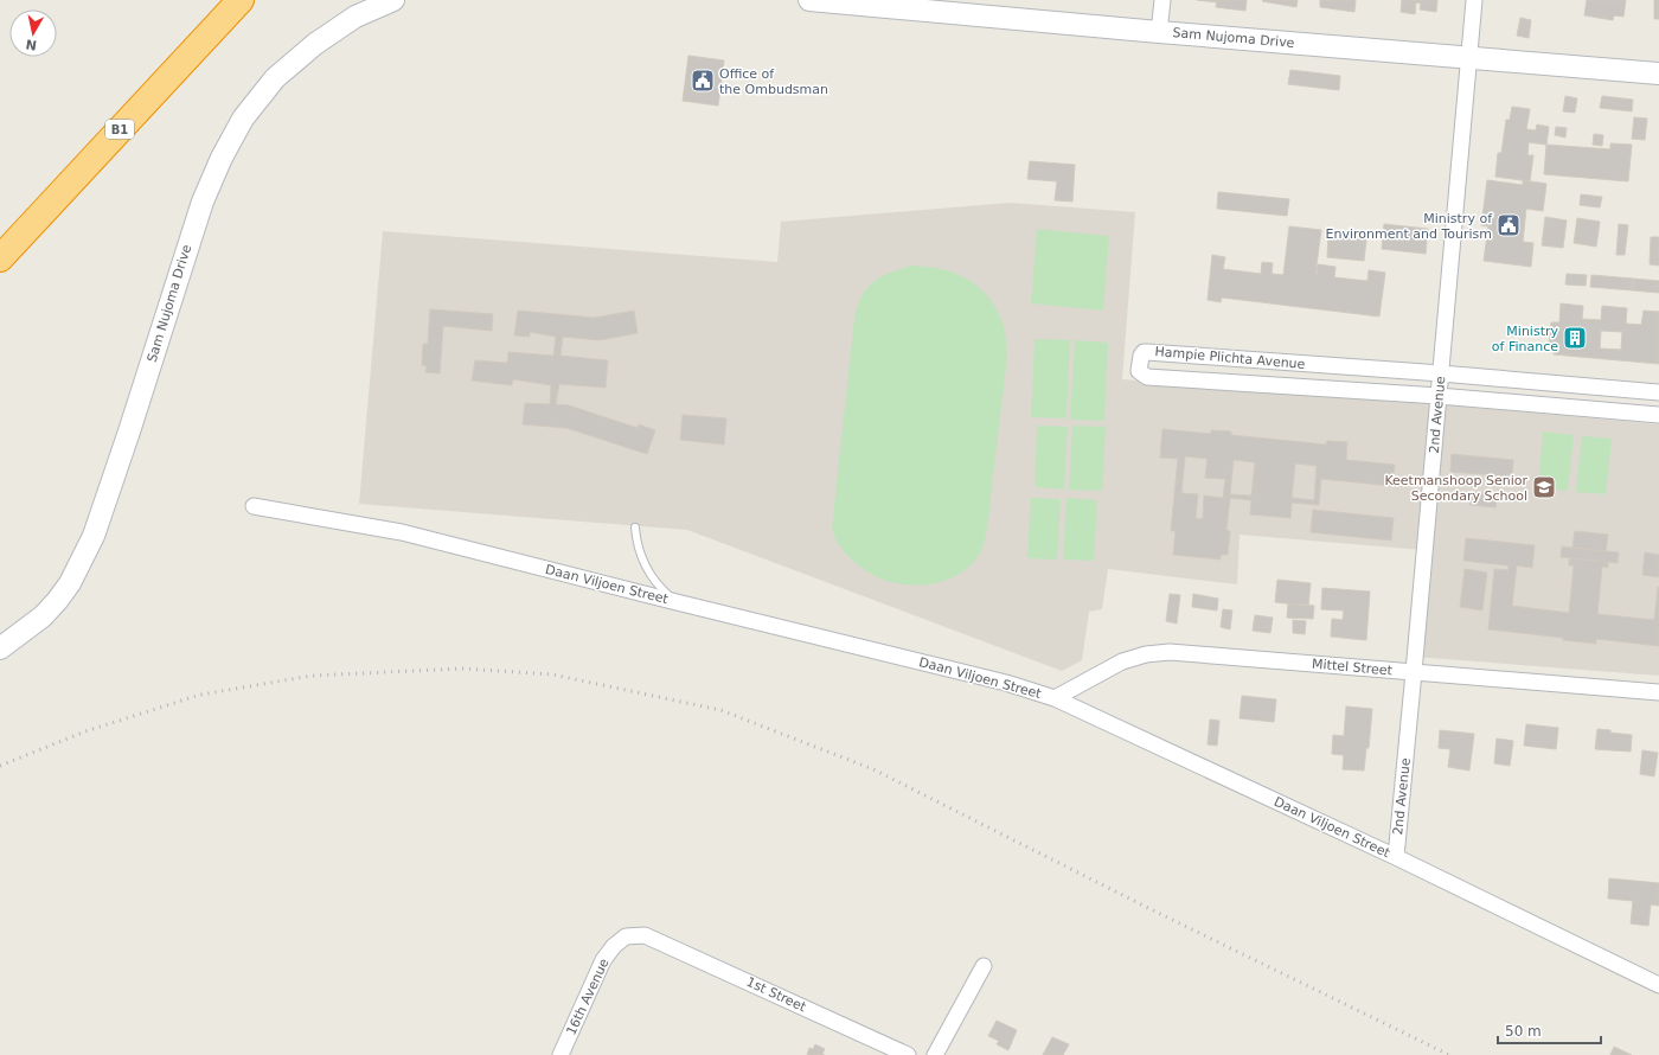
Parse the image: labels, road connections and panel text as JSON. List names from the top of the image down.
{
  "streets": {
    "highway": ["B1"],
    "main road": ["Sam Nujoma Drive"],
    "street": [
      "Hampie Plichta Avenue",
      "2nd Avenue",
      "Daan Viljoen Street",
      "Mittel Street",
      "1st Street",
      "16th Avenue"
    ]
  },
  "crossings": [
    ["Sam Nujoma Drive", "2nd Avenue"],
    ["Hampie Plichta Avenue", "2nd Avenue"],
    ["2nd Avenue", "Daan Viljoen Street"],
    ["2nd Avenue", "Mittel Street"],
    ["Daan Viljoen Street", "Mittel Street"],
    ["1st Street", "16th Avenue"]
  ],
  "places": {
    "public building": ["Office of the Ombudsman", "Ministry of Environment and Tourism"],
    "building": ["Ministry of Finance"],
    "school or university": ["Keetmanshoop Senior Secondary School"]
  },
  "scale_bar": "50 m",
  "north": "bottom"
}
